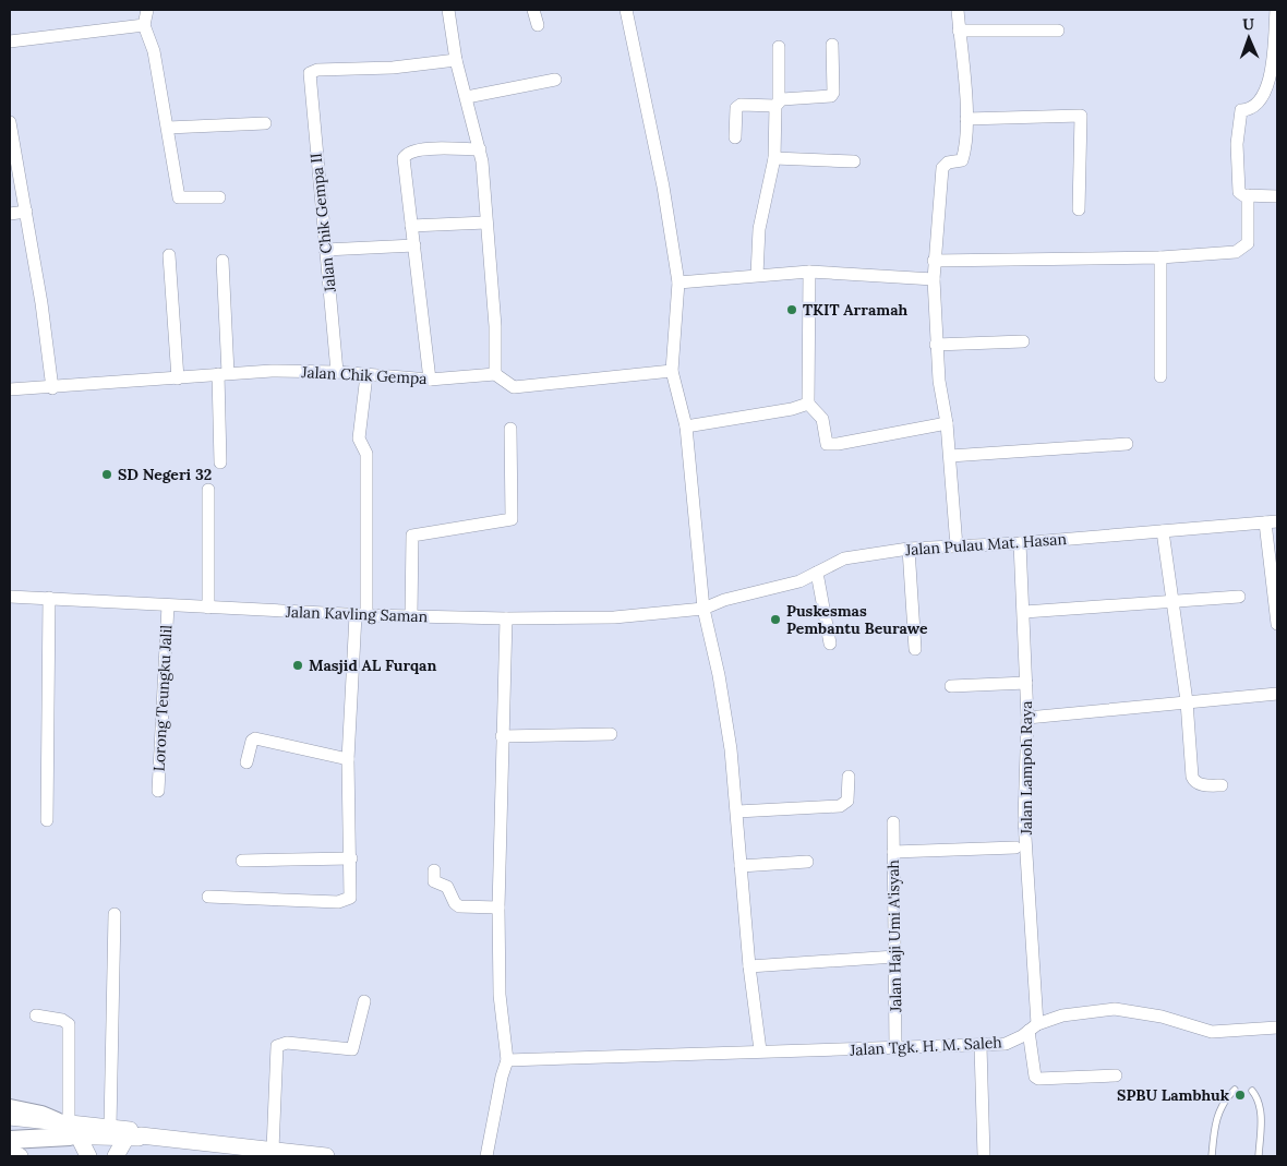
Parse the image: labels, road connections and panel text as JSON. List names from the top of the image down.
{
  "streets": {
    "street": [
      "Jalan Chik Gempa II",
      "Jalan Chik Gempa",
      "Jalan Pulau Mat. Hasan",
      "Jalan Kavling Saman",
      "Lorong Teungku Jalil",
      "Jalan Lampoh Raya",
      "Jalan Haji Umi A'isyah",
      "Jalan Tgk. H. M. Saleh"
    ]
  },
  "crossings": [
    ["Jalan Chik Gempa II", "Jalan Chik Gempa"],
    ["Jalan Pulau Mat. Hasan", "Jalan Kavling Saman"],
    ["Jalan Pulau Mat. Hasan", "Jalan Lampoh Raya"],
    ["Jalan Kavling Saman", "Lorong Teungku Jalil"],
    ["Jalan Lampoh Raya", "Jalan Tgk. H. M. Saleh"],
    ["Jalan Haji Umi A'isyah", "Jalan Tgk. H. M. Saleh"]
  ],
  "places": [
    "TKIT Arramah",
    "SD Negeri 32",
    "Puskesmas Pembantu Beurawe",
    "Masjid AL Furqan",
    "SPBU Lambhuk"
  ],
  "north": "top"
}
